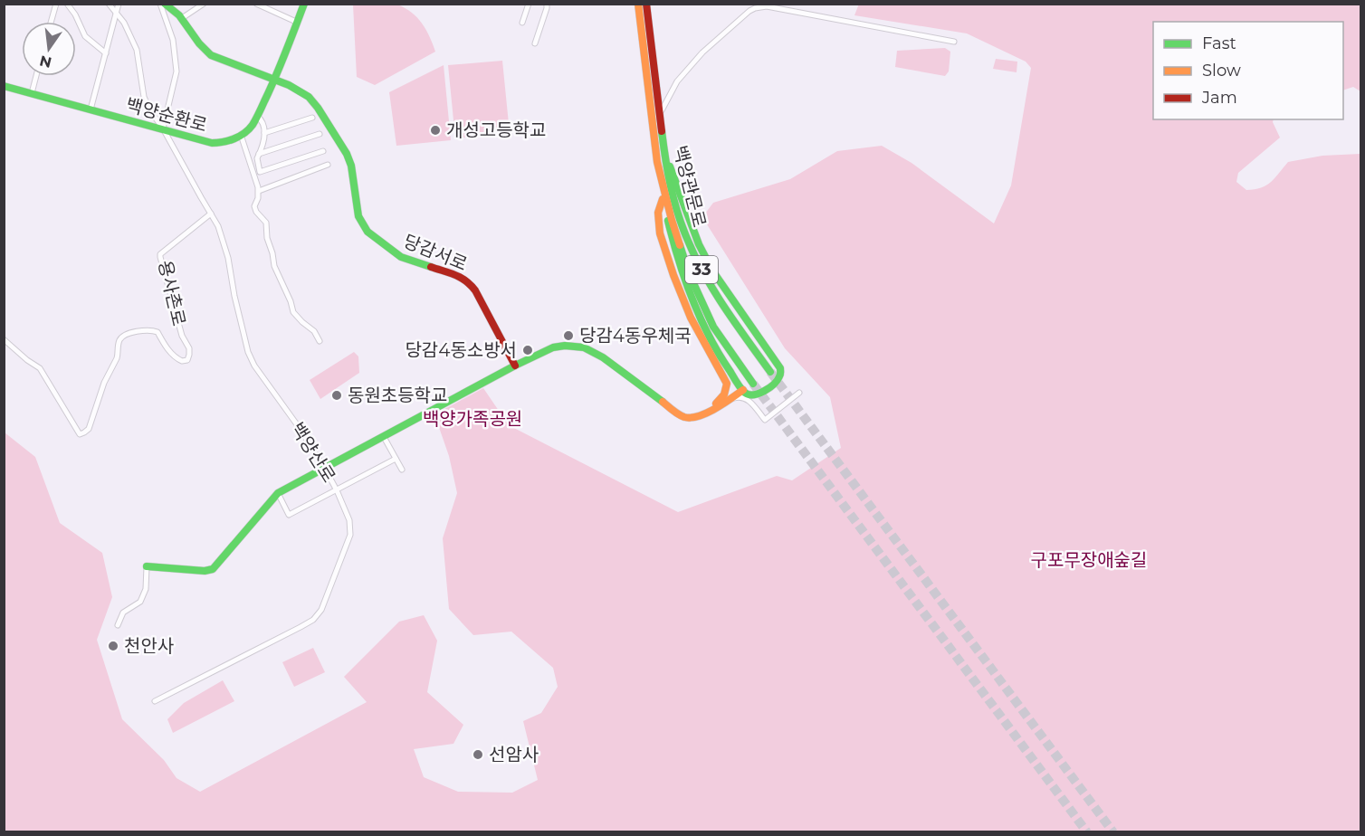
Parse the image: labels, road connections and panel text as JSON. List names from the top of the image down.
{
  "streets": {
    "main road": [
      "백양순환로",
      "백양관문로",
      "당감서로",
      "33"
    ],
    "street": ["용사촌로", "백양산로"]
  },
  "crossings": [
    ["백양순환로", "백양산로"],
    ["용사촌로", "백양산로"]
  ],
  "parks": ["백양가족공원", "구포무장애숲길"],
  "places": [
    "개성고등학교",
    "당감4동우체국",
    "당감4동소방서",
    "동원초등학교",
    "천안사",
    "선암사"
  ],
  "legend": ["Fast", "Slow", "Jam"],
  "north": "bottom"
}
